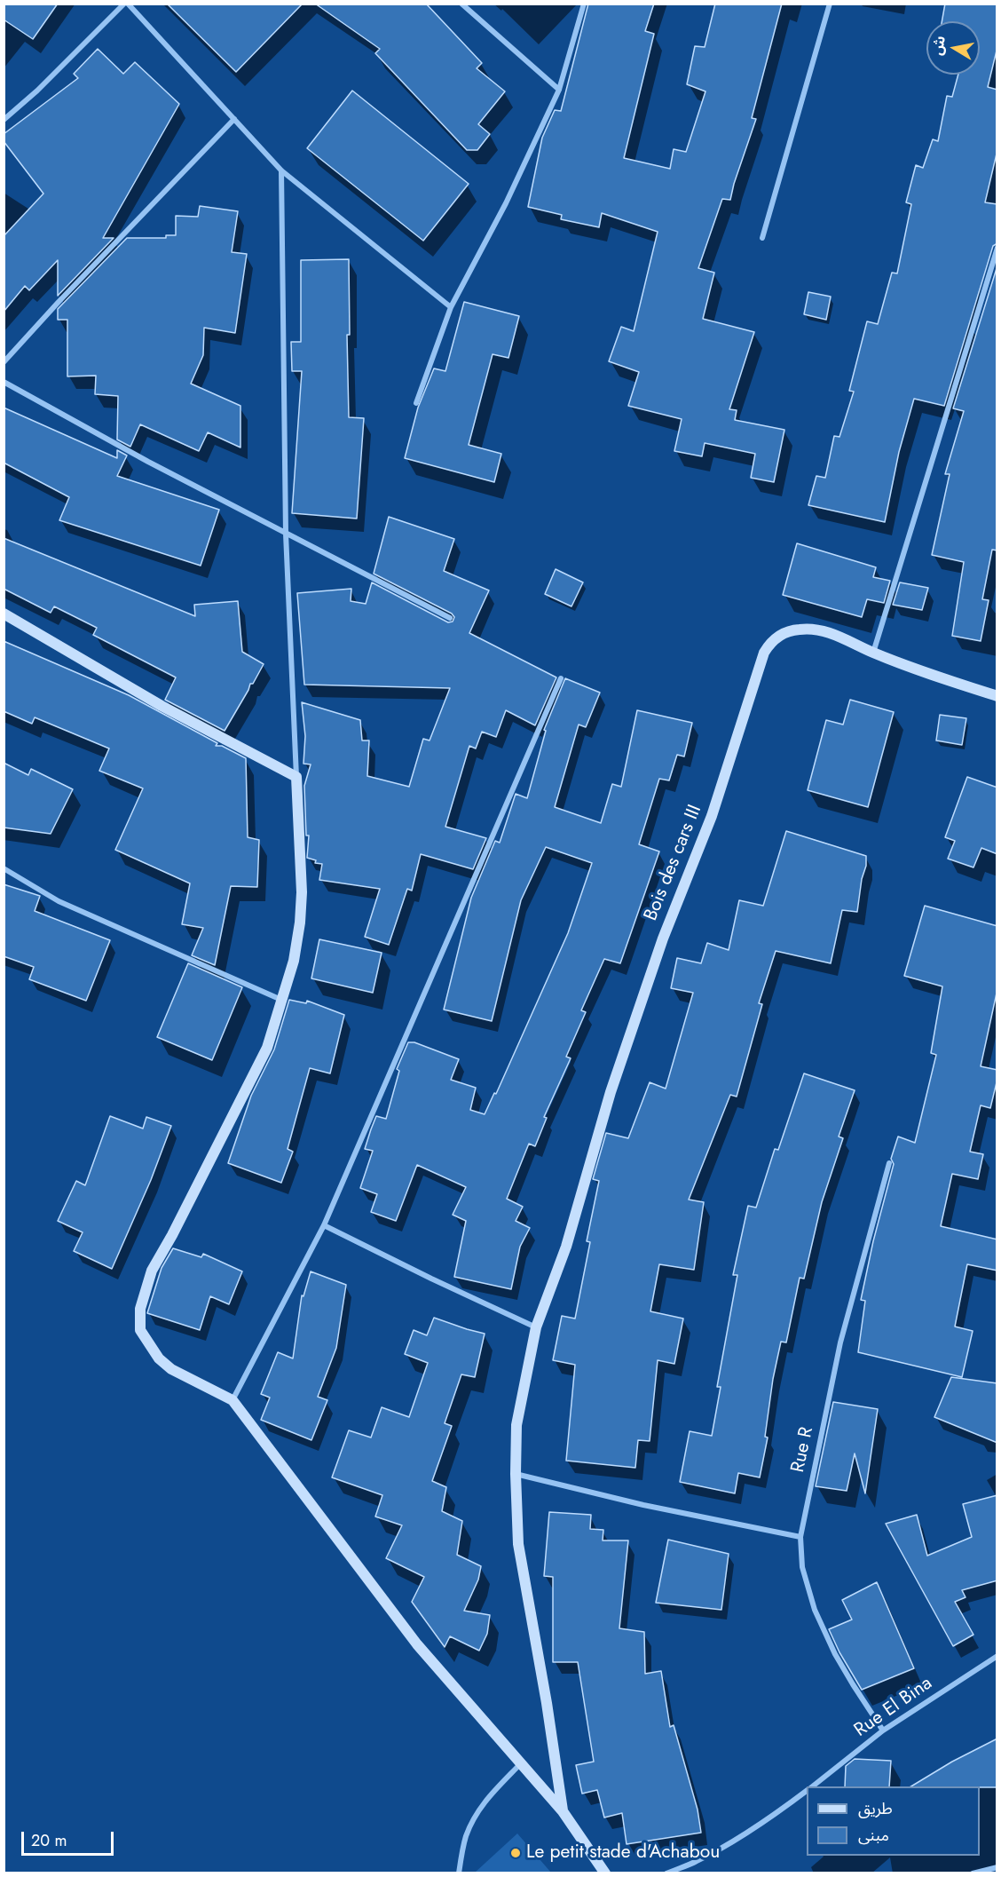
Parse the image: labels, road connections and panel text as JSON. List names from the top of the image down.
{
  "streets": {
    "street": ["Bois des cars III", "Rue R", "Rue El Bina"]
  },
  "crossings": [
    ["Rue R", "Rue El Bina"]
  ],
  "places": ["Le petit stade d'Achabou"],
  "legend": ["طريق", "مبنى"],
  "scale_bar": "20 m",
  "north": "left"
}
